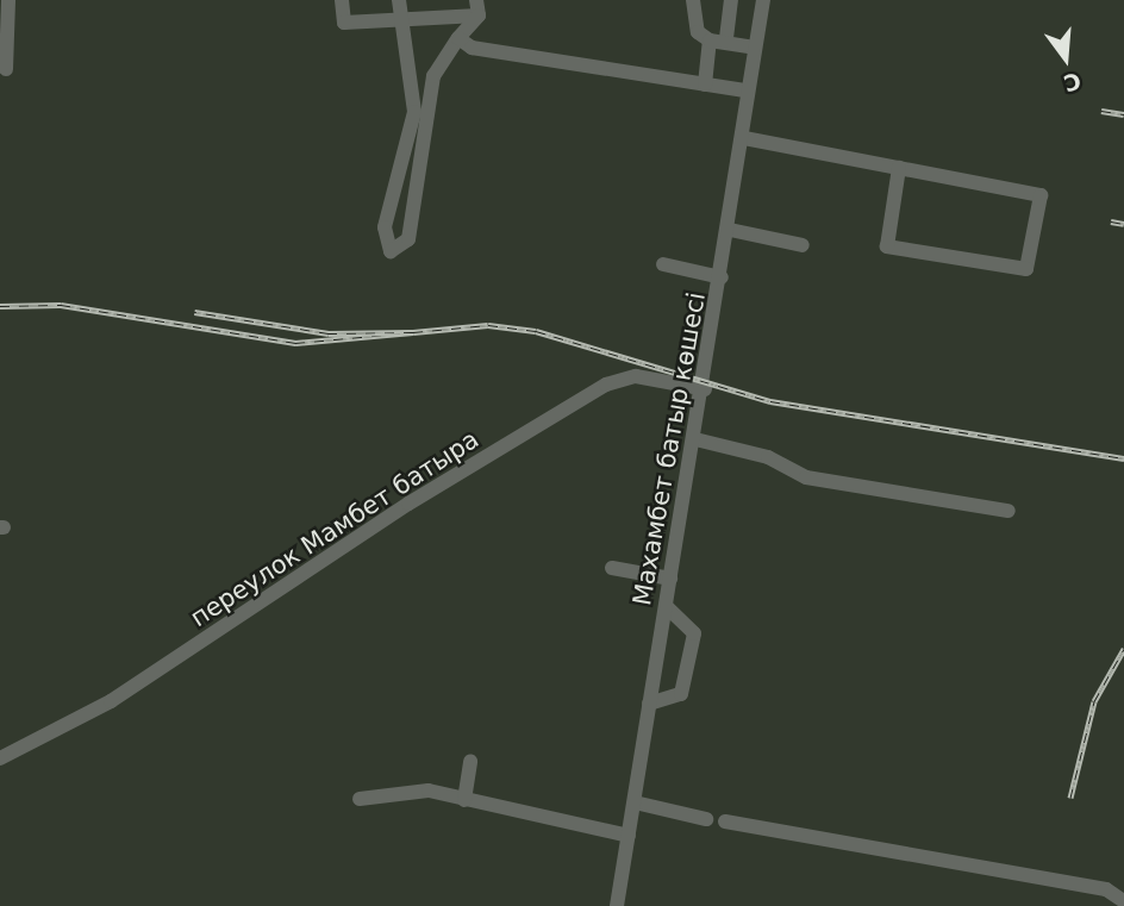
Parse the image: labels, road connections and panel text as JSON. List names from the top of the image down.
{
  "streets": {
    "street": ["Махамбет батыр көшесі", "переулок Мамбет батыра"]
  },
  "crossings": [
    ["Махамбет батыр көшесі", "переулок Мамбет батыра"]
  ],
  "north": "bottom"
}
